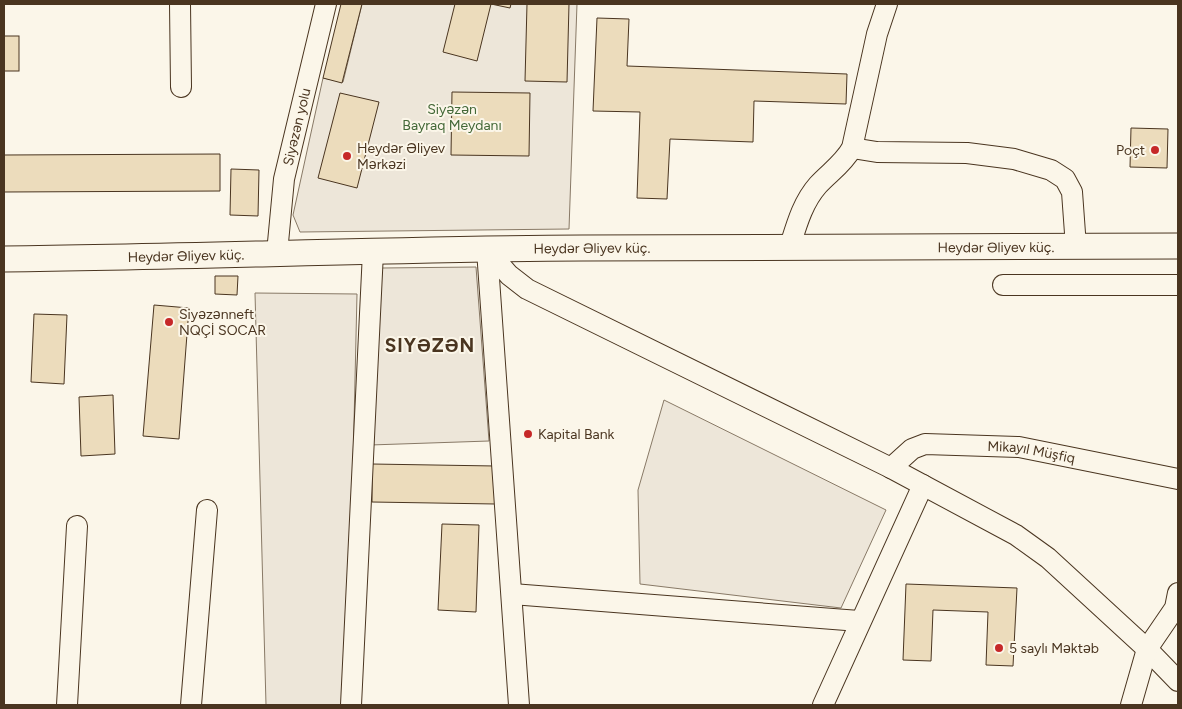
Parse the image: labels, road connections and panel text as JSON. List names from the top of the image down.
{
  "streets": {
    "main road": ["Heydər Əliyev küç."],
    "street": ["Siyəzən yolu", "Mikayıl Müşfiq"]
  },
  "crossings": [
    ["Siyəzən yolu", "Heydər Əliyev küç."]
  ],
  "districts": ["SIYƏZƏN"],
  "parks": ["Siyəzən Bayraq Meydanı"],
  "places": [
    "Poçt",
    "Heydər Əliyev Mərkəzi",
    "Siyəzənneft NQÇİ SOCAR",
    "Kapital Bank",
    "5 saylı Məktəb"
  ]
}
